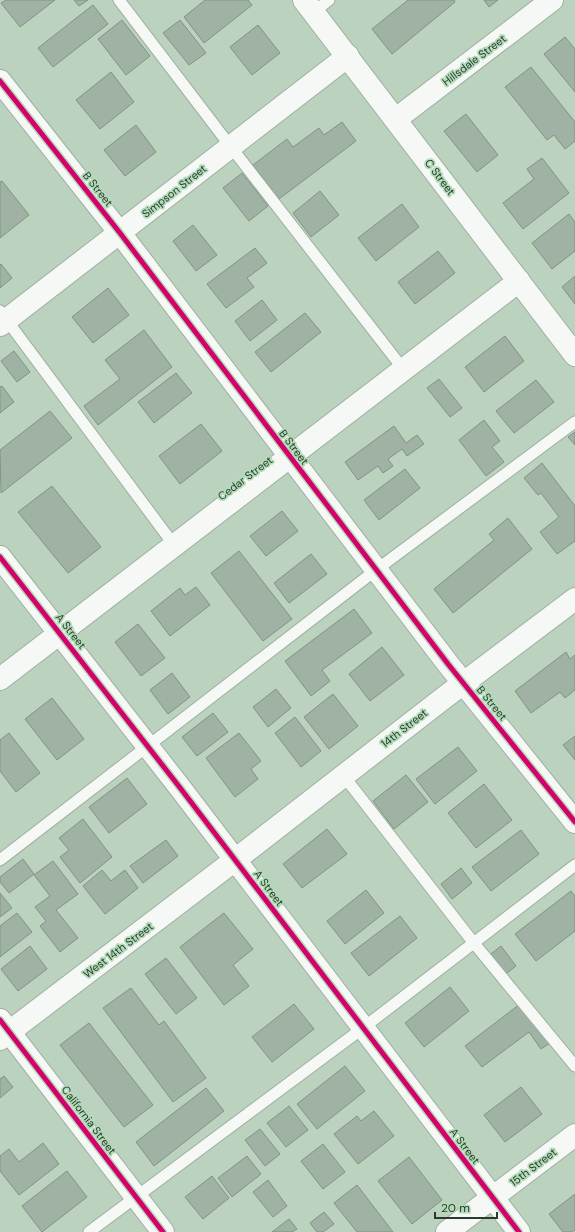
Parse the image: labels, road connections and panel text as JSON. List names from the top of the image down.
{
  "streets": {
    "street": [
      "Hillsdale Street",
      "C Street",
      "B Street",
      "Simpson Street",
      "Cedar Street",
      "A Street",
      "14th Street",
      "West 14th Street",
      "California Street",
      "15th Street"
    ]
  },
  "crossings": [
    ["Hillsdale Street", "C Street"],
    ["C Street", "Simpson Street"],
    ["C Street", "Cedar Street"],
    ["B Street", "Simpson Street"],
    ["B Street", "Cedar Street"],
    ["B Street", "14th Street"],
    ["Cedar Street", "A Street"],
    ["A Street", "14th Street"],
    ["A Street", "West 14th Street"],
    ["A Street", "15th Street"],
    ["14th Street", "West 14th Street"],
    ["West 14th Street", "California Street"]
  ],
  "scale_bar": "20 m"
}
